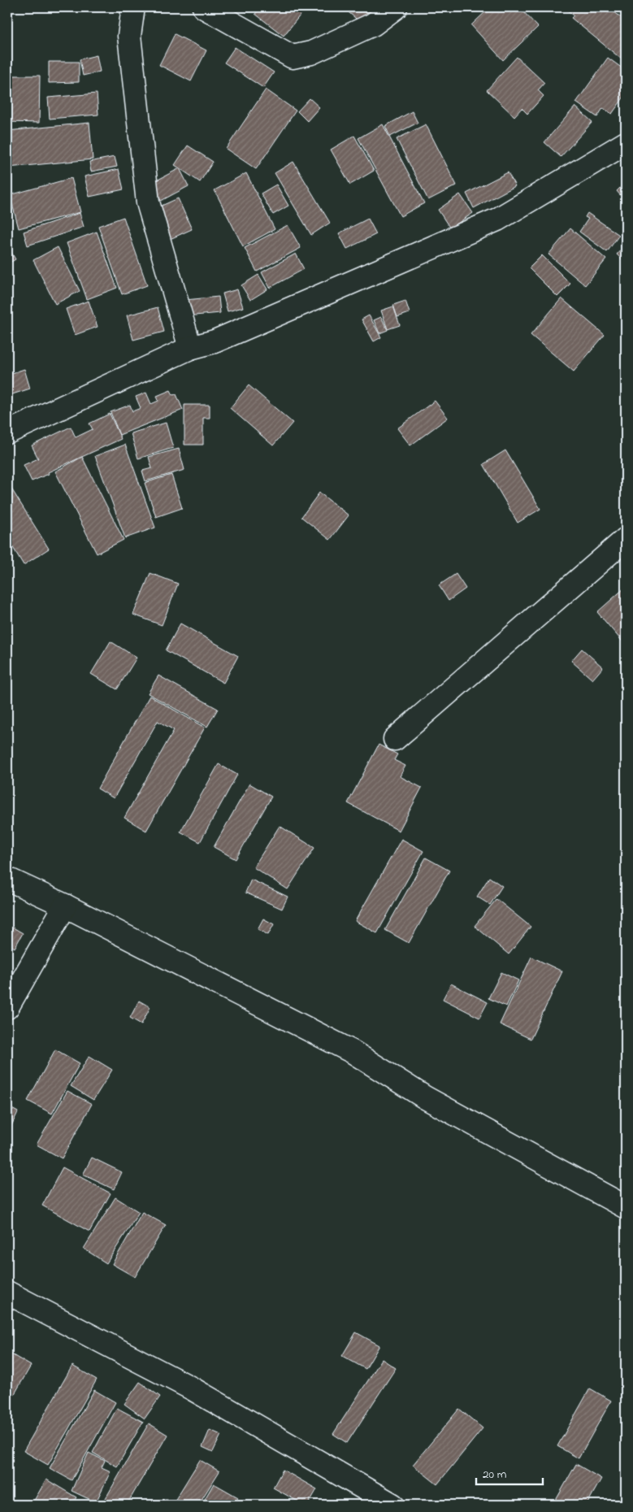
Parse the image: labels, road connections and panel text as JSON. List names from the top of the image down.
{
  "scale_bar": "20 m"
}
